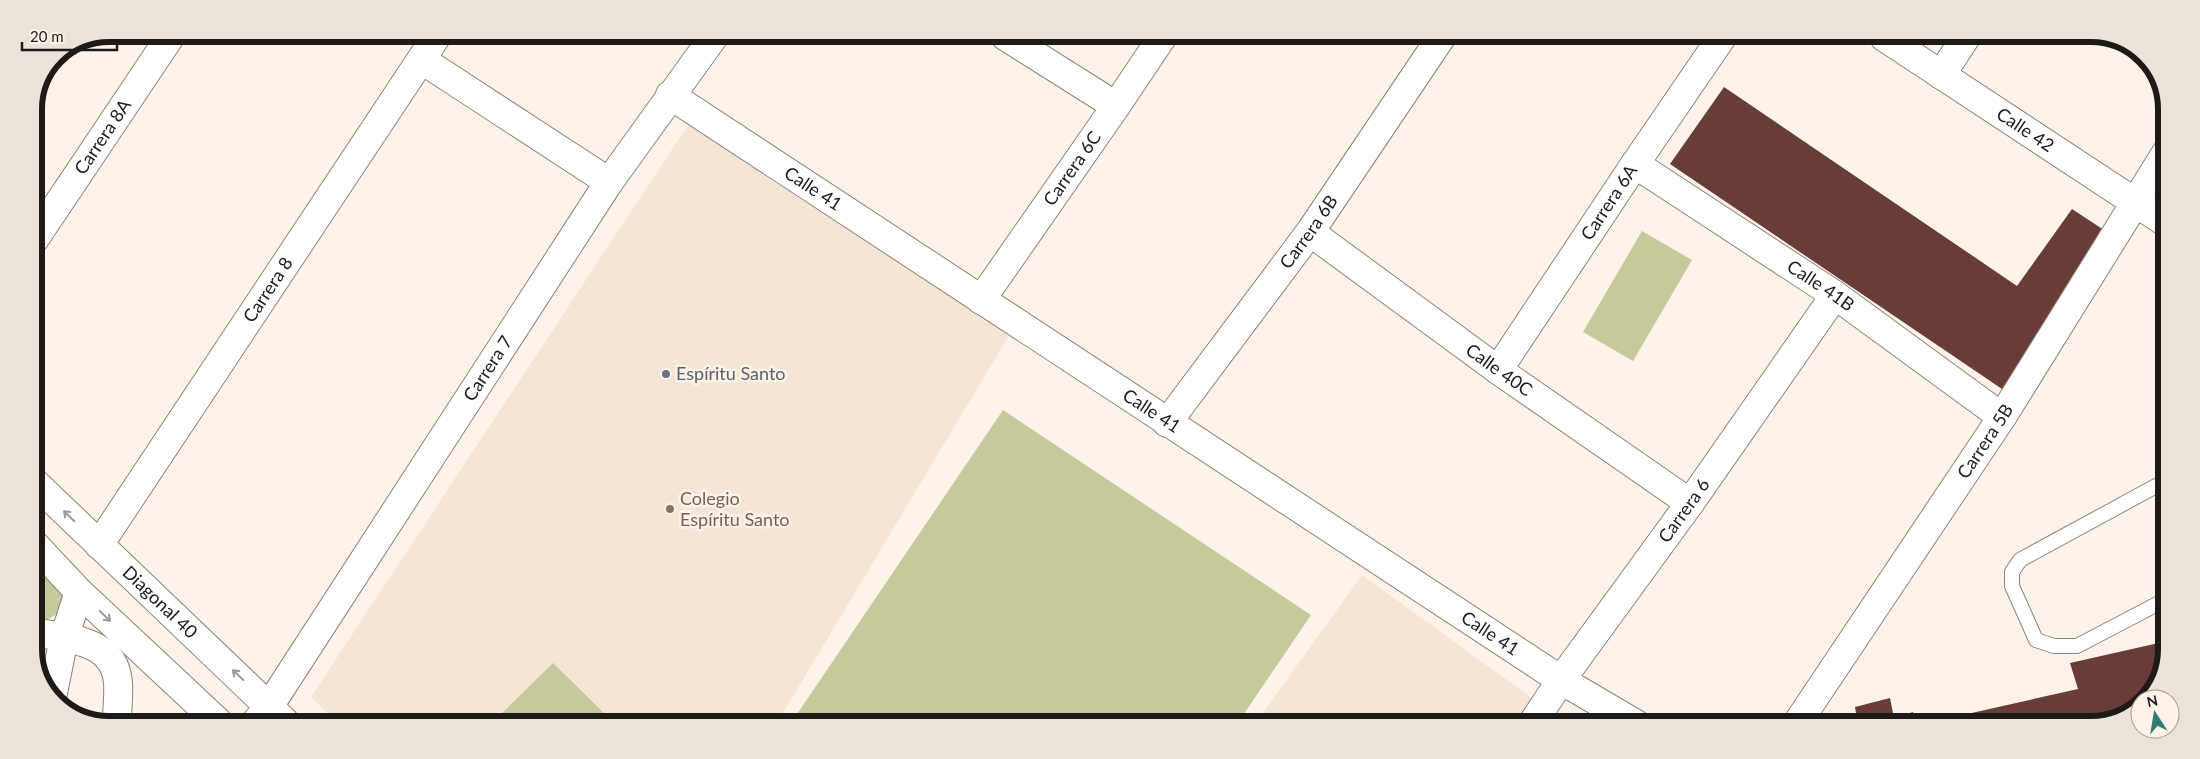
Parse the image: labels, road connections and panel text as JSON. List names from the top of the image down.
{
  "streets": {
    "street": [
      "Calle 42",
      "Carrera 8A",
      "Carrera 6C",
      "Calle 41",
      "Carrera 6A",
      "Carrera 6B",
      "Calle 41B",
      "Carrera 8",
      "Carrera 7",
      "Calle 40C",
      "Carrera 5B",
      "Carrera 6",
      "Diagonal 40"
    ]
  },
  "crossings": [
    ["Calle 42", "Carrera 5B"],
    ["Carrera 6C", "Calle 41"],
    ["Calle 41", "Carrera 6B"],
    ["Calle 41", "Carrera 7"],
    ["Calle 41", "Carrera 6"],
    ["Carrera 6A", "Calle 41B"],
    ["Carrera 6A", "Calle 40C"],
    ["Carrera 6B", "Calle 40C"],
    ["Calle 41B", "Carrera 5B"],
    ["Calle 41B", "Carrera 6"],
    ["Carrera 8", "Diagonal 40"],
    ["Carrera 7", "Diagonal 40"],
    ["Calle 40C", "Carrera 6"]
  ],
  "places": ["Espíritu Santo", "Colegio Espíritu Santo"],
  "scale_bar": "20 m",
  "north": "top"
}
